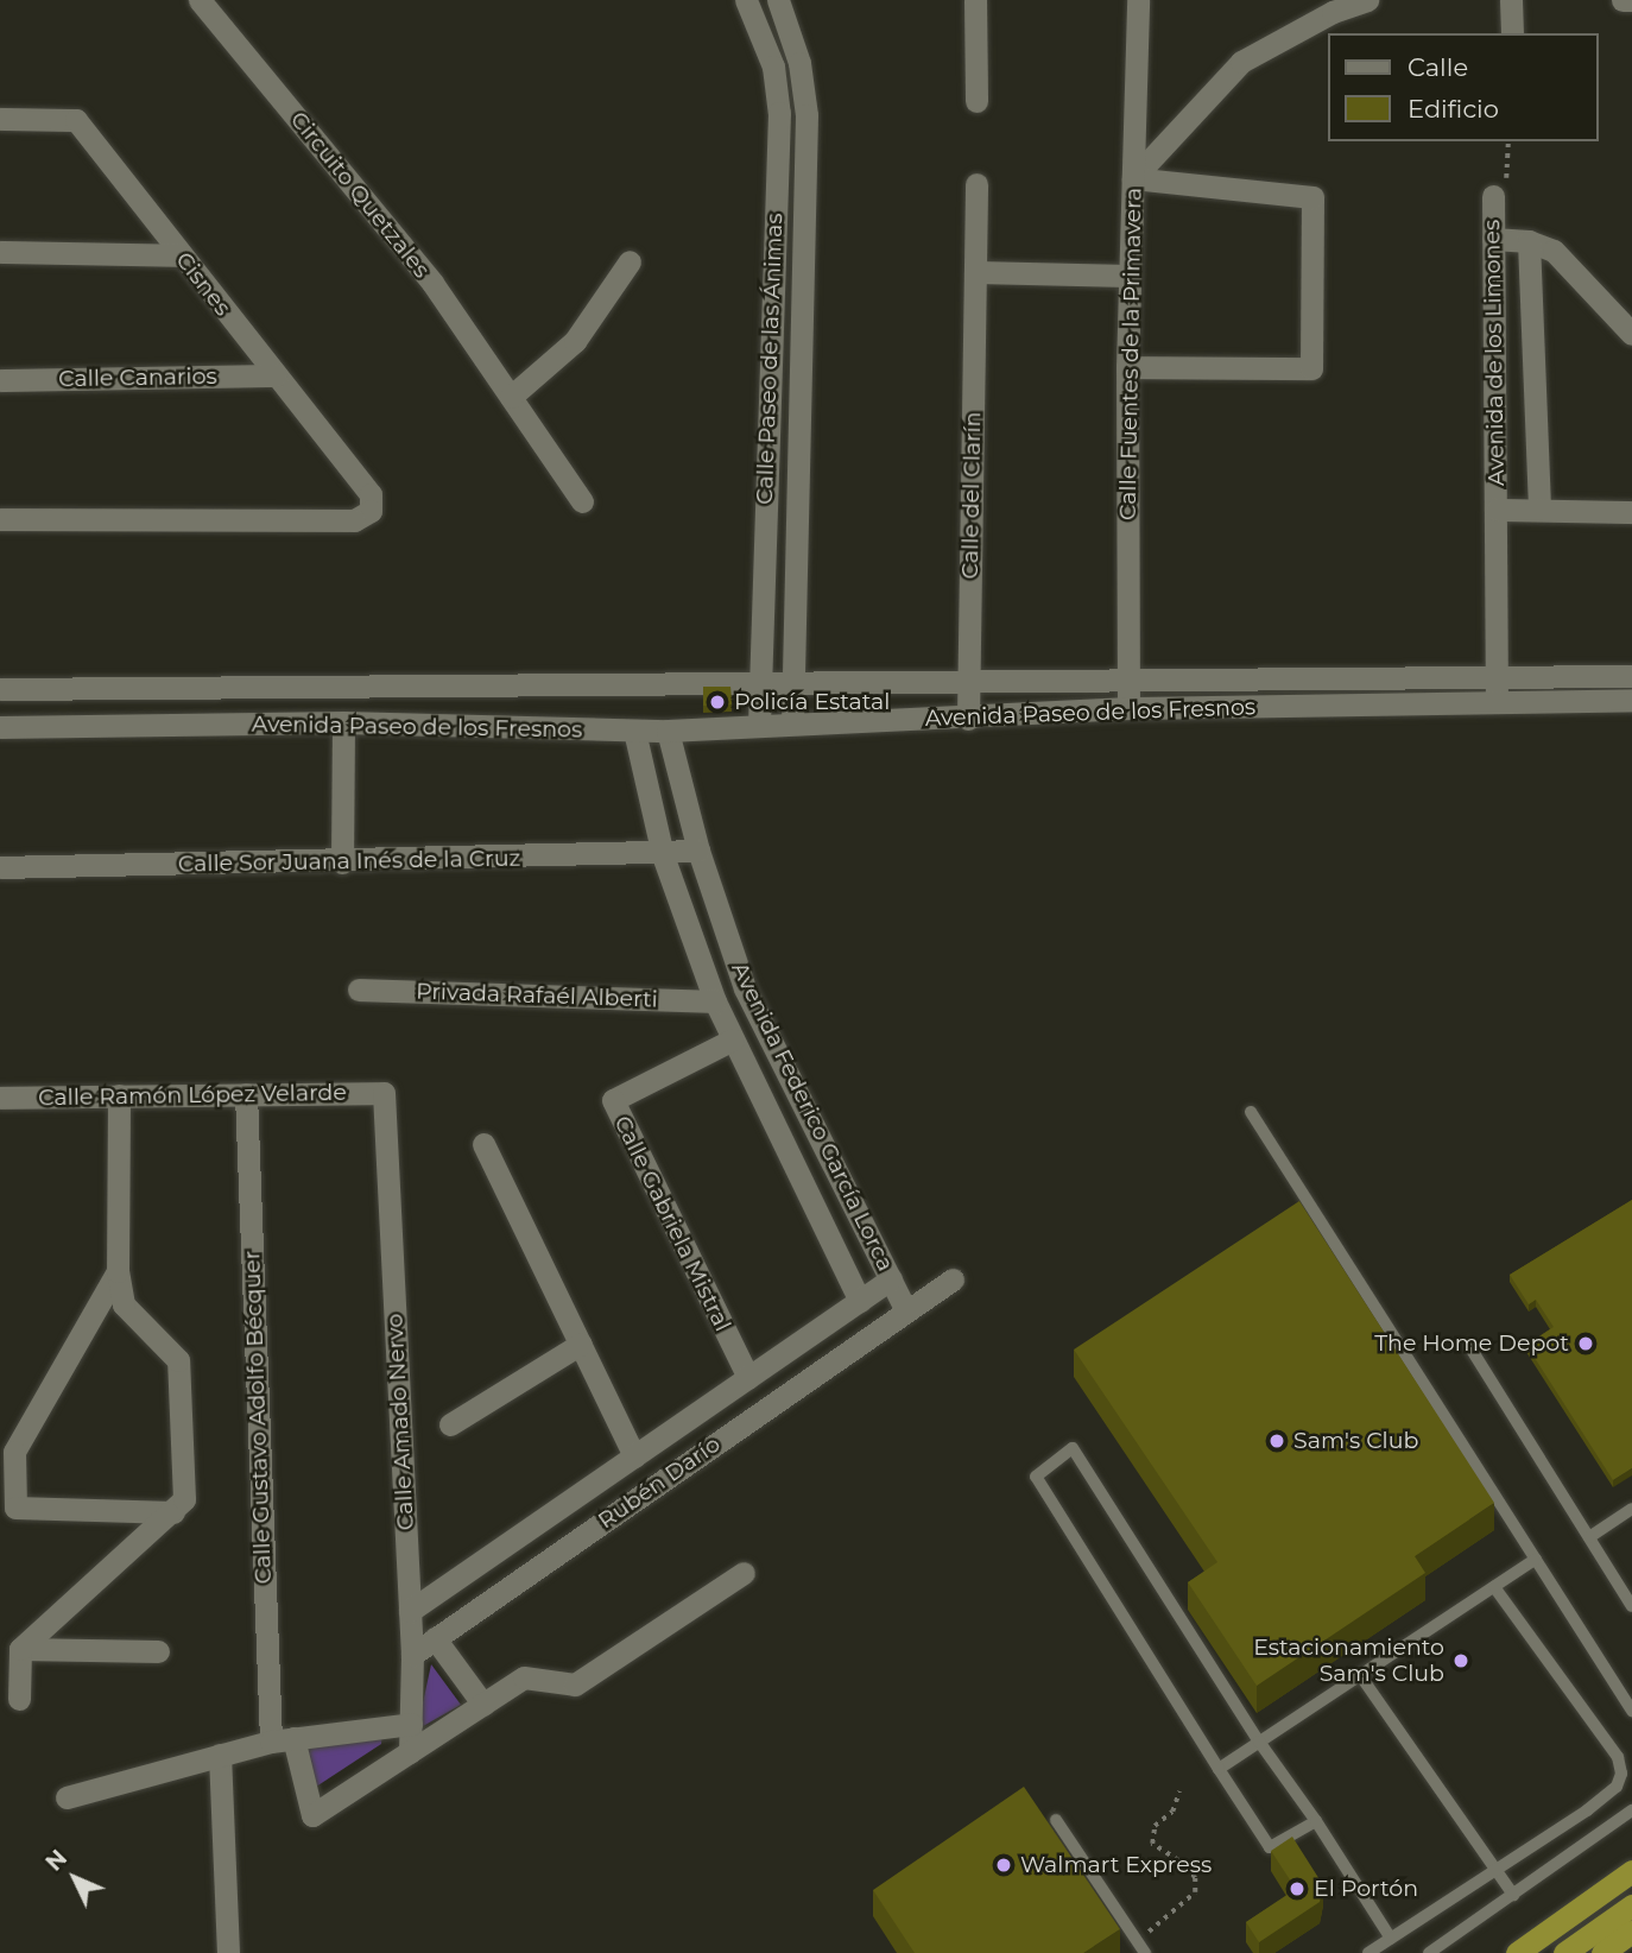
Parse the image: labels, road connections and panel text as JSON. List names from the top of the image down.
{
  "streets": {
    "street": [
      "Circuito Quetzales",
      "Cisnes",
      "Avenida de los Limones",
      "Calle Fuentes de la Primavera",
      "Calle Paseo de las Ánimas",
      "Calle Canarios",
      "Calle del Clarín",
      "Avenida Paseo de los Fresnos",
      "Calle Sor Juana Inés de la Cruz",
      "Privada Rafaél Alberti",
      "Calle Ramón López Velarde",
      "Avenida Federico García Lorca",
      "Calle Gabriela Mistral",
      "Calle Gustavo Adolfo Bécquer",
      "Calle Amado Nervo",
      "Rubén Darío"
    ]
  },
  "crossings": [
    ["Cisnes", "Calle Canarios"],
    ["Avenida de los Limones", "Avenida Paseo de los Fresnos"],
    ["Calle Fuentes de la Primavera", "Avenida Paseo de los Fresnos"],
    ["Calle Paseo de las Ánimas", "Avenida Paseo de los Fresnos"],
    ["Calle del Clarín", "Avenida Paseo de los Fresnos"],
    ["Avenida Paseo de los Fresnos", "Avenida Federico García Lorca"],
    ["Calle Sor Juana Inés de la Cruz", "Avenida Federico García Lorca"],
    ["Privada Rafaél Alberti", "Avenida Federico García Lorca"],
    ["Calle Ramón López Velarde", "Calle Gustavo Adolfo Bécquer"],
    ["Calle Ramón López Velarde", "Calle Amado Nervo"],
    ["Avenida Federico García Lorca", "Calle Gabriela Mistral"],
    ["Avenida Federico García Lorca", "Rubén Darío"],
    ["Calle Gabriela Mistral", "Rubén Darío"],
    ["Calle Amado Nervo", "Rubén Darío"]
  ],
  "places": [
    "Policía Estatal",
    "The Home Depot",
    "Sam's Club",
    "Estacionamiento Sam's Club",
    "Walmart Express",
    "El Portón"
  ],
  "legend": ["Calle", "Edificio"],
  "north": "top left"
}
